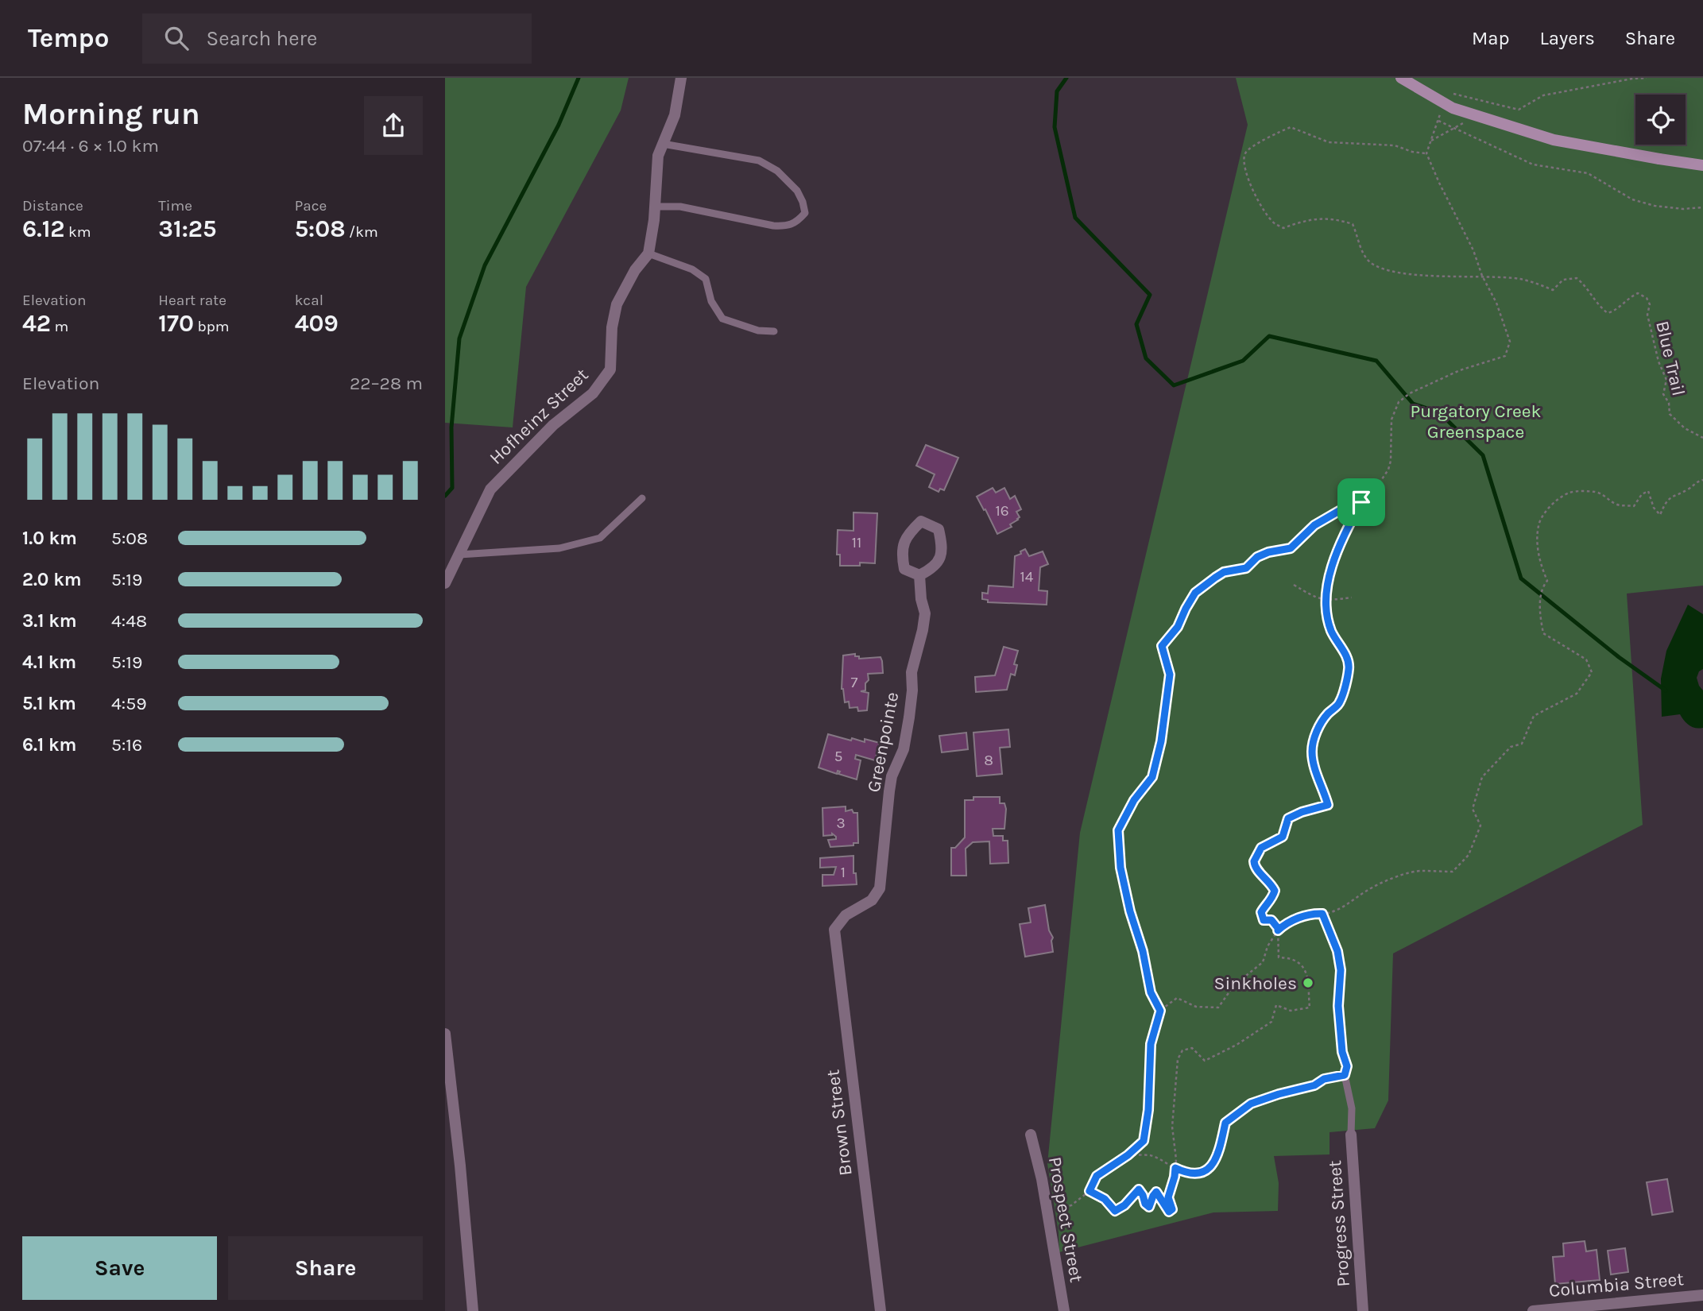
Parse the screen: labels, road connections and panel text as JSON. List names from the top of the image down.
{
  "streets": {
    "street": [
      "Hofheinz Street",
      "Greenpointe",
      "Brown Street",
      "Prospect Street",
      "Progress Street",
      "Columbia Street"
    ],
    "path": ["Blue Trail"]
  },
  "crossings": [
    ["Greenpointe", "Brown Street"]
  ],
  "parks": ["Purgatory Creek Greenspace"],
  "places": ["Sinkholes"],
  "house_numbers": [
    "16",
    "11",
    "14",
    "7",
    "5",
    "8",
    "3",
    "1"
  ],
  "page": {
    "header": "Tempo",
    "search": "Search here",
    "nav": ["Map", "Layers", "Share"],
    "heading": ["Morning run", "07:44 · 6 × 1.0 km"],
    "stats": [
      ["Distance", "6.12 km"],
      ["Time", "31:25"],
      ["Pace", "5:08 /km"],
      ["Elevation", "42 m"],
      ["Heart rate", "170 bpm"],
      ["kcal", "409"]
    ],
    "chart": ["Elevation", "22–28 m"],
    "list": [
      {
        "name": "1.0 km",
        "note": "5:08"
      },
      {
        "name": "2.0 km",
        "note": "5:19"
      },
      {
        "name": "3.1 km",
        "note": "4:48"
      },
      {
        "name": "4.1 km",
        "note": "5:19"
      },
      {
        "name": "5.1 km",
        "note": "4:59"
      },
      {
        "name": "6.1 km",
        "note": "5:16"
      }
    ],
    "buttons": ["Save", "Share"]
  }
}
